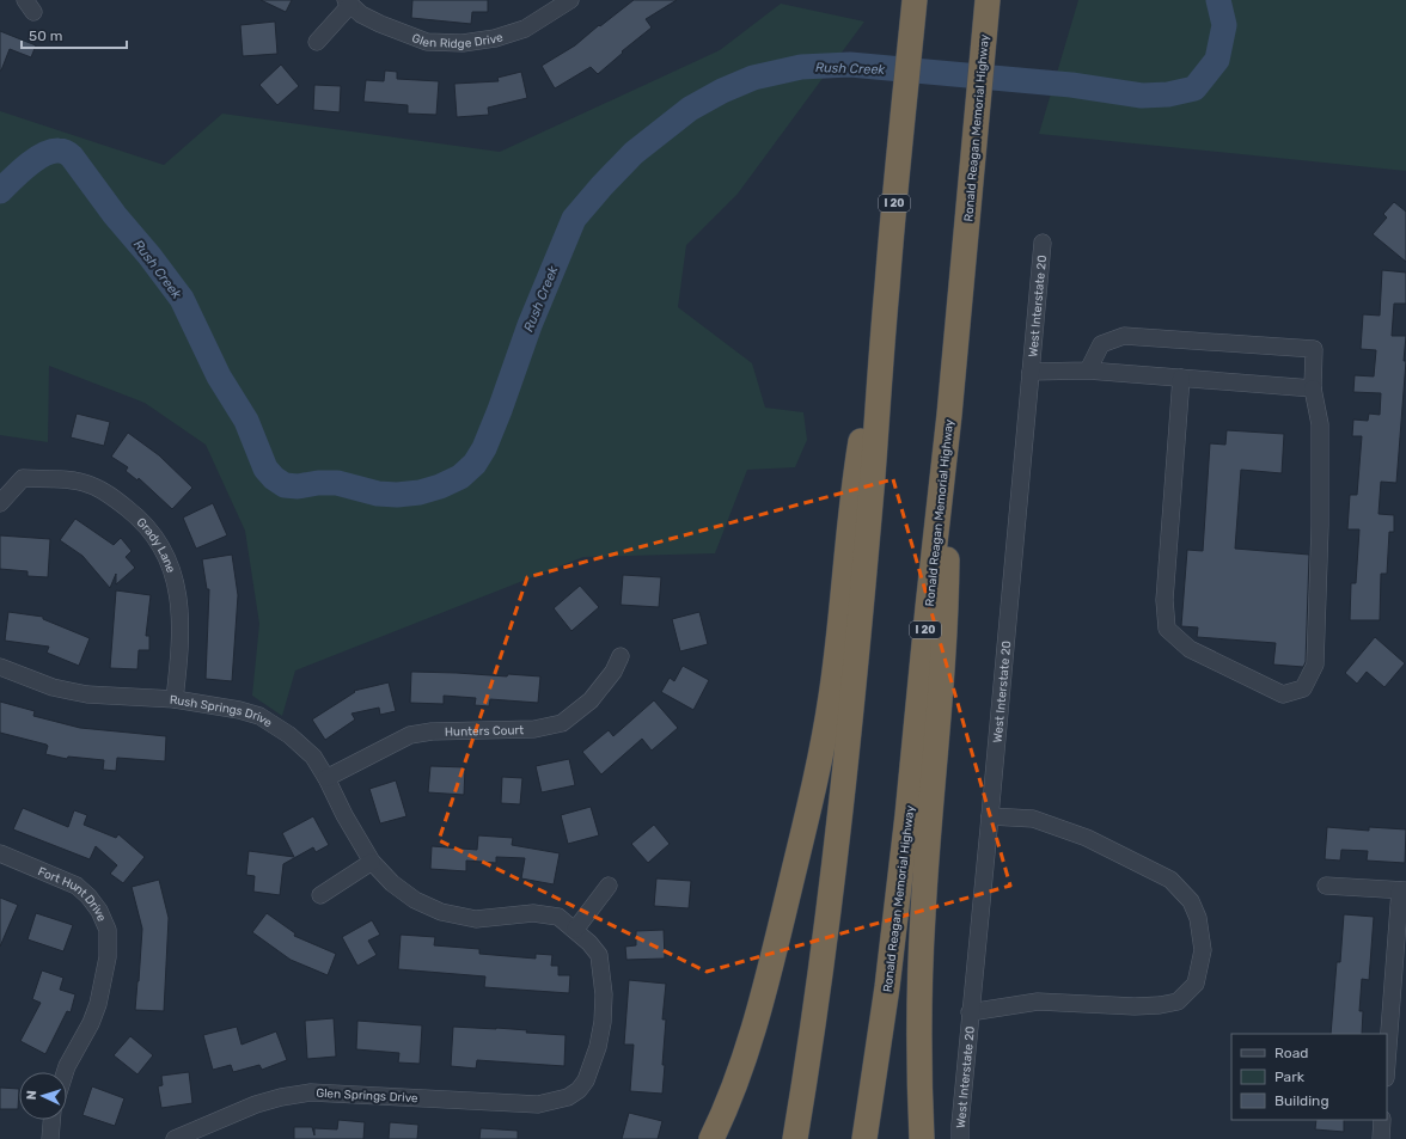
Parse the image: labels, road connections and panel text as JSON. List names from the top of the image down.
{
  "streets": {
    "highway": ["Ronald Reagan Memorial Highway", "I 20"],
    "street": [
      "Glen Ridge Drive",
      "West Interstate 20",
      "Grady Lane",
      "Rush Springs Drive",
      "Hunters Court",
      "Fort Hunt Drive",
      "Glen Springs Drive"
    ]
  },
  "crossings": [
    ["Grady Lane", "Rush Springs Drive"],
    ["Rush Springs Drive", "Hunters Court"],
    ["Rush Springs Drive", "Glen Springs Drive"]
  ],
  "water": ["Rush Creek"],
  "legend": ["Road", "Park", "Building"],
  "scale_bar": "50 m",
  "north": "left"
}
